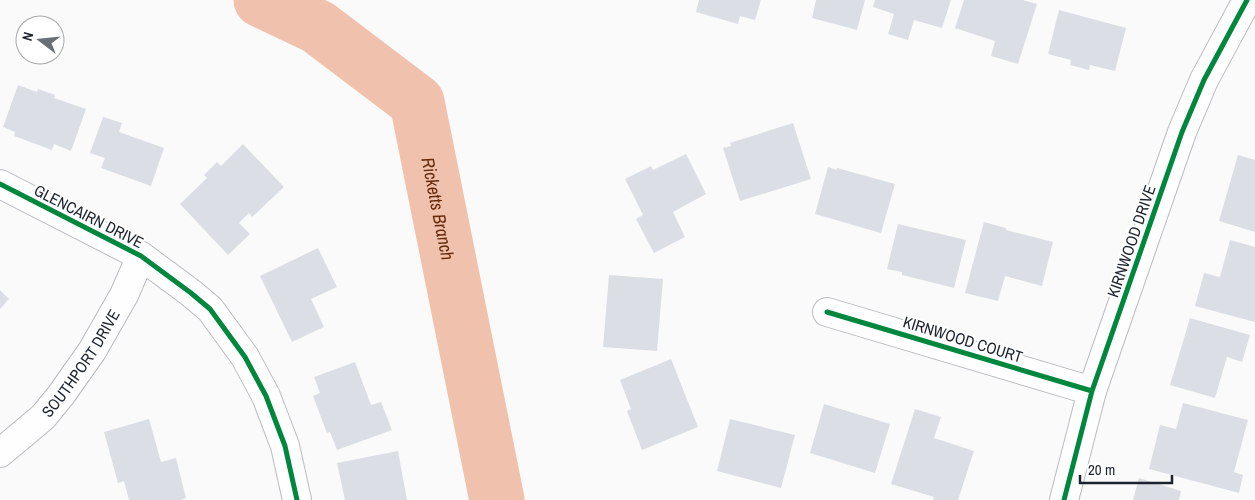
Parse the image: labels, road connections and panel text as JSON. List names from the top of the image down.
{
  "streets": {
    "street": [
      "GLENCAIRN DRIVE",
      "KIRNWOOD DRIVE",
      "KIRNWOOD COURT",
      "SOUTHPORT DRIVE"
    ]
  },
  "crossings": [
    ["GLENCAIRN DRIVE", "SOUTHPORT DRIVE"],
    ["KIRNWOOD DRIVE", "KIRNWOOD COURT"]
  ],
  "water": ["Ricketts Branch"],
  "scale_bar": "20 m",
  "north": "left"
}
